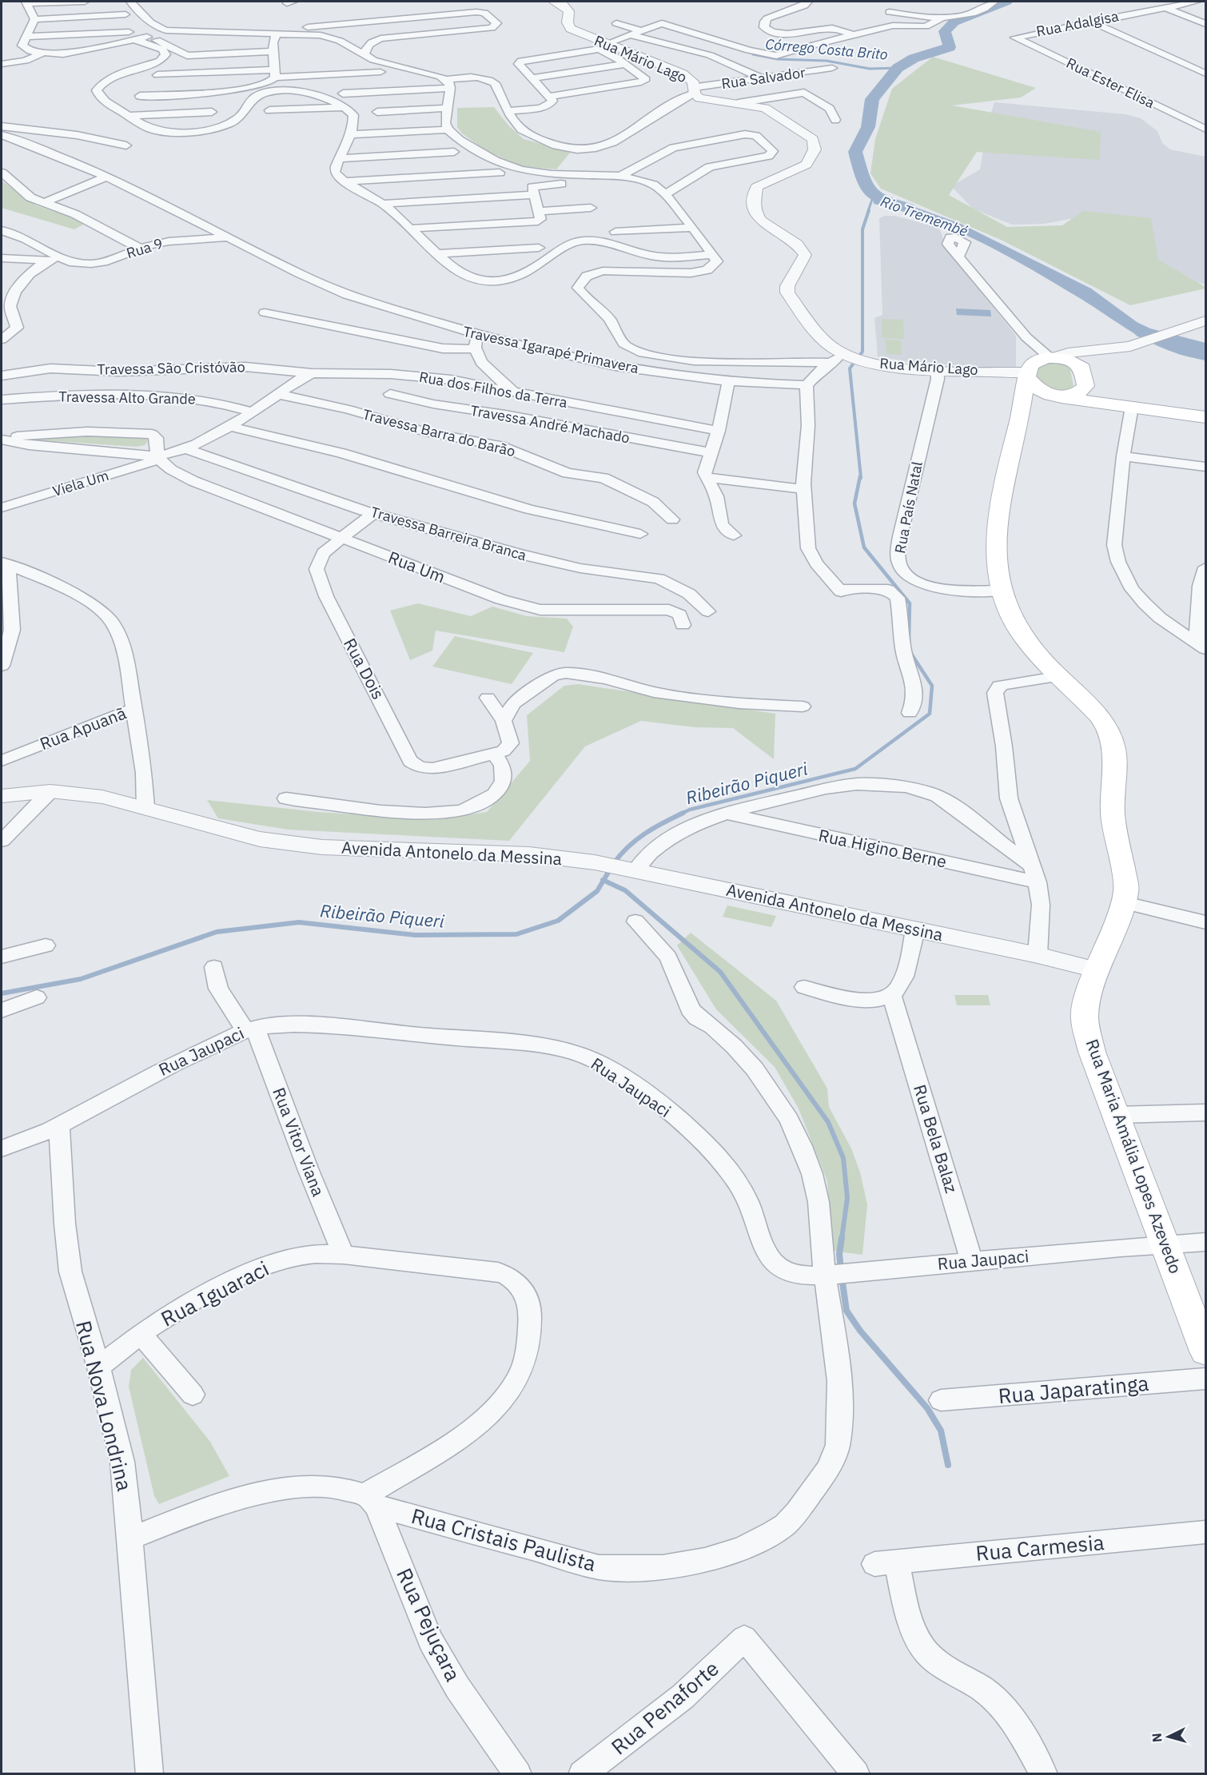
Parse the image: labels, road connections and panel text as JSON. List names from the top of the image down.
{
  "streets": {
    "main road": ["Rua Maria Amália Lopes Azevedo"],
    "street": [
      "Rua Adalgisa",
      "Rua Mário Lago",
      "Rua Salvador",
      "Rua Ester Elisa",
      "Rua 9",
      "Travessa Igarapé Primavera",
      "Travessa São Cristóvão",
      "Rua dos Filhos da Terra",
      "Travessa Alto Grande",
      "Travessa André Machado",
      "Travessa Barra do Barão",
      "Viela Um",
      "Rua País Natal",
      "Travessa Barreira Branca",
      "Rua Um",
      "Rua Dois",
      "Rua Apuanã",
      "Rua Higino Berne",
      "Avenida Antonelo da Messina",
      "Rua Jaupaci",
      "Rua Bela Balaz",
      "Rua Vitor Viana",
      "Rua Iguaraci",
      "Rua Japaratinga",
      "Rua Nova Londrina",
      "Rua Cristais Paulista",
      "Rua Carmesia",
      "Rua Pejuçara",
      "Rua Penaforte"
    ]
  },
  "crossings": [
    ["Rua Adalgisa", "Rua Ester Elisa"],
    ["Rua Mário Lago", "Rua Salvador"],
    ["Rua Mário Lago", "Rua País Natal"],
    ["Rua Mário Lago", "Rua Maria Amália Lopes Azevedo"],
    ["Rua 9", "Travessa Igarapé Primavera"],
    ["Travessa São Cristóvão", "Rua dos Filhos da Terra"],
    ["Viela Um", "Rua Um"],
    ["Rua País Natal", "Rua Maria Amália Lopes Azevedo"],
    ["Travessa Barreira Branca", "Rua Dois"],
    ["Rua Um", "Rua Dois"],
    ["Avenida Antonelo da Messina", "Rua Maria Amália Lopes Azevedo"],
    ["Rua Jaupaci", "Rua Bela Balaz"],
    ["Rua Jaupaci", "Rua Vitor Viana"],
    ["Rua Jaupaci", "Rua Maria Amália Lopes Azevedo"],
    ["Rua Jaupaci", "Rua Nova Londrina"],
    ["Rua Jaupaci", "Rua Cristais Paulista"],
    ["Rua Vitor Viana", "Rua Iguaraci"],
    ["Rua Iguaraci", "Rua Nova Londrina"],
    ["Rua Iguaraci", "Rua Cristais Paulista"],
    ["Rua Iguaraci", "Rua Pejuçara"],
    ["Rua Nova Londrina", "Rua Cristais Paulista"],
    ["Rua Cristais Paulista", "Rua Pejuçara"]
  ],
  "water": ["Córrego Costa Brito", "Rio Tremembé", "Ribeirão Piqueri"],
  "north": "left"
}
